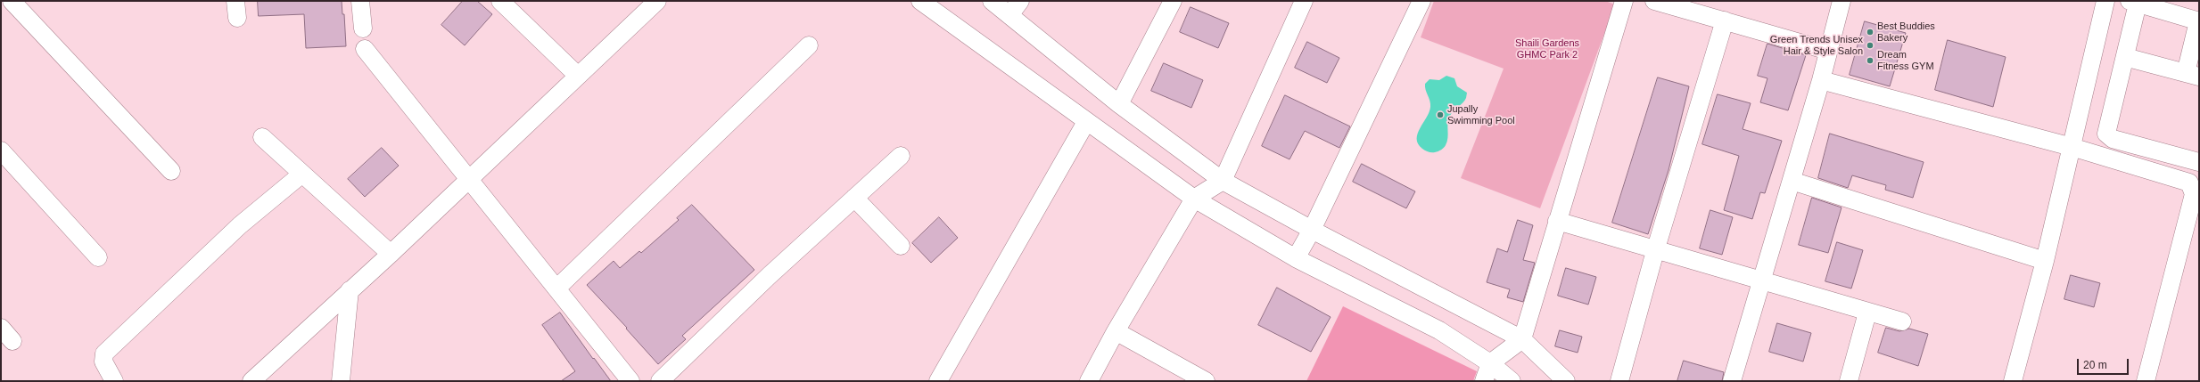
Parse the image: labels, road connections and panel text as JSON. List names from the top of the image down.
{
  "parks": ["Shaili Gardens GHMC Park 2"],
  "places": [
    "Best Buddies Bakery",
    "Green Trends Unisex Hair & Style Salon",
    "Dream Fitness GYM",
    "Jupally Swimming Pool"
  ],
  "scale_bar": "20 m"
}
